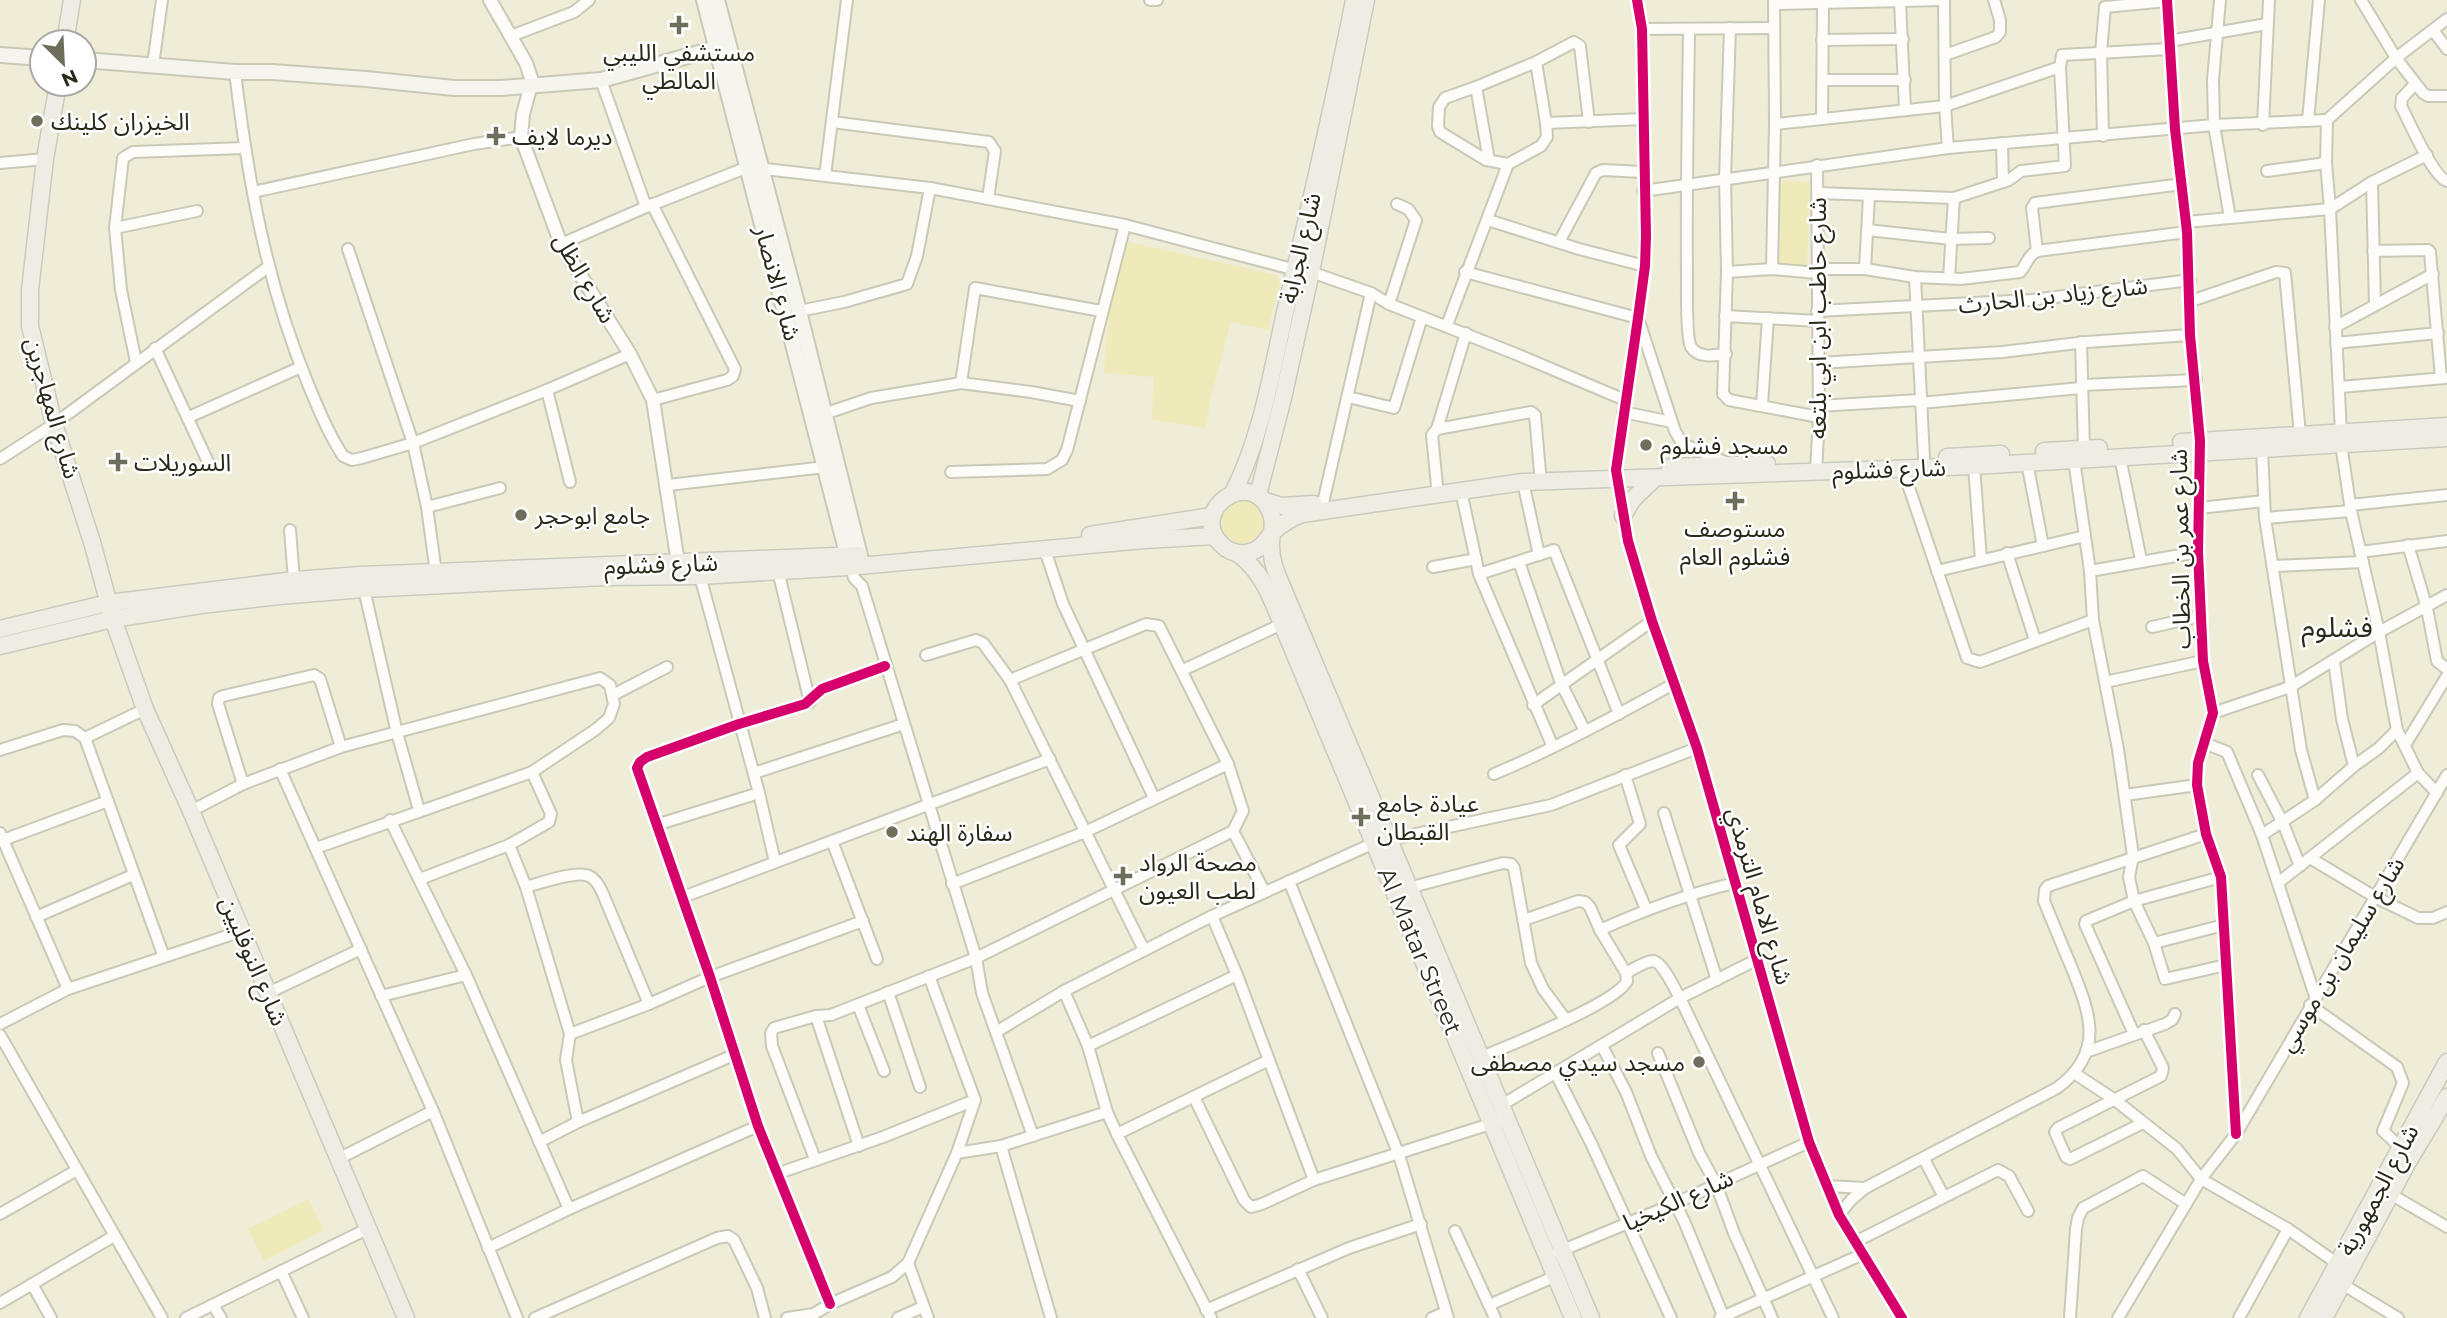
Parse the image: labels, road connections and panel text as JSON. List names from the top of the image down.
{
  "streets": {
    "main road": [
      "شارع الجرابة",
      "شارع الانصار",
      "شارع المهاجرين",
      "شارع فشلوم",
      "Al Matar Street",
      "شارع النوفليين",
      "شارع الجمهورية"
    ],
    "street": [
      "شارع الظل",
      "شارع زياد بن الحارث",
      "شارع حاطب ابن ابي بلتعه",
      "شارع عمر بن الخطاب",
      "شارع الامام الترمذي",
      "شارع سليمان بن موسي",
      "شارع الكيخيا"
    ]
  },
  "crossings": [
    ["شارع الجرابة", "شارع فشلوم"],
    ["شارع الجرابة", "Al Matar Street"],
    ["شارع الظل", "شارع فشلوم"],
    ["شارع الانصار", "شارع فشلوم"],
    ["شارع زياد بن الحارث", "شارع حاطب ابن ابي بلتعه"],
    ["شارع زياد بن الحارث", "شارع عمر بن الخطاب"],
    ["شارع حاطب ابن ابي بلتعه", "شارع فشلوم"],
    ["شارع المهاجرين", "شارع فشلوم"],
    ["شارع المهاجرين", "شارع النوفليين"],
    ["شارع فشلوم", "شارع عمر بن الخطاب"],
    ["شارع فشلوم", "شارع الامام الترمذي"],
    ["شارع فشلوم", "Al Matar Street"],
    ["شارع فشلوم", "شارع النوفليين"],
    ["شارع عمر بن الخطاب", "شارع سليمان بن موسي"],
    ["شارع الامام الترمذي", "شارع الكيخيا"],
    ["Al Matar Street", "شارع الكيخيا"]
  ],
  "districts": ["فشلوم"],
  "places": {
    "health": [
      "مستشفي الليبي المالطي",
      "ديرما لايف",
      "السوريلات",
      "مستوصف فشلوم العام",
      "عيادة جامع القبطان",
      "مصحة الرواد لطب العيون"
    ],
    "other": [
      "الخيزران كلينك",
      "مسجد فشلوم",
      "جامع ابوحجر",
      "سفارة الهند",
      "مسجد سيدي مصطفى"
    ]
  },
  "north": "bottom right"
}
